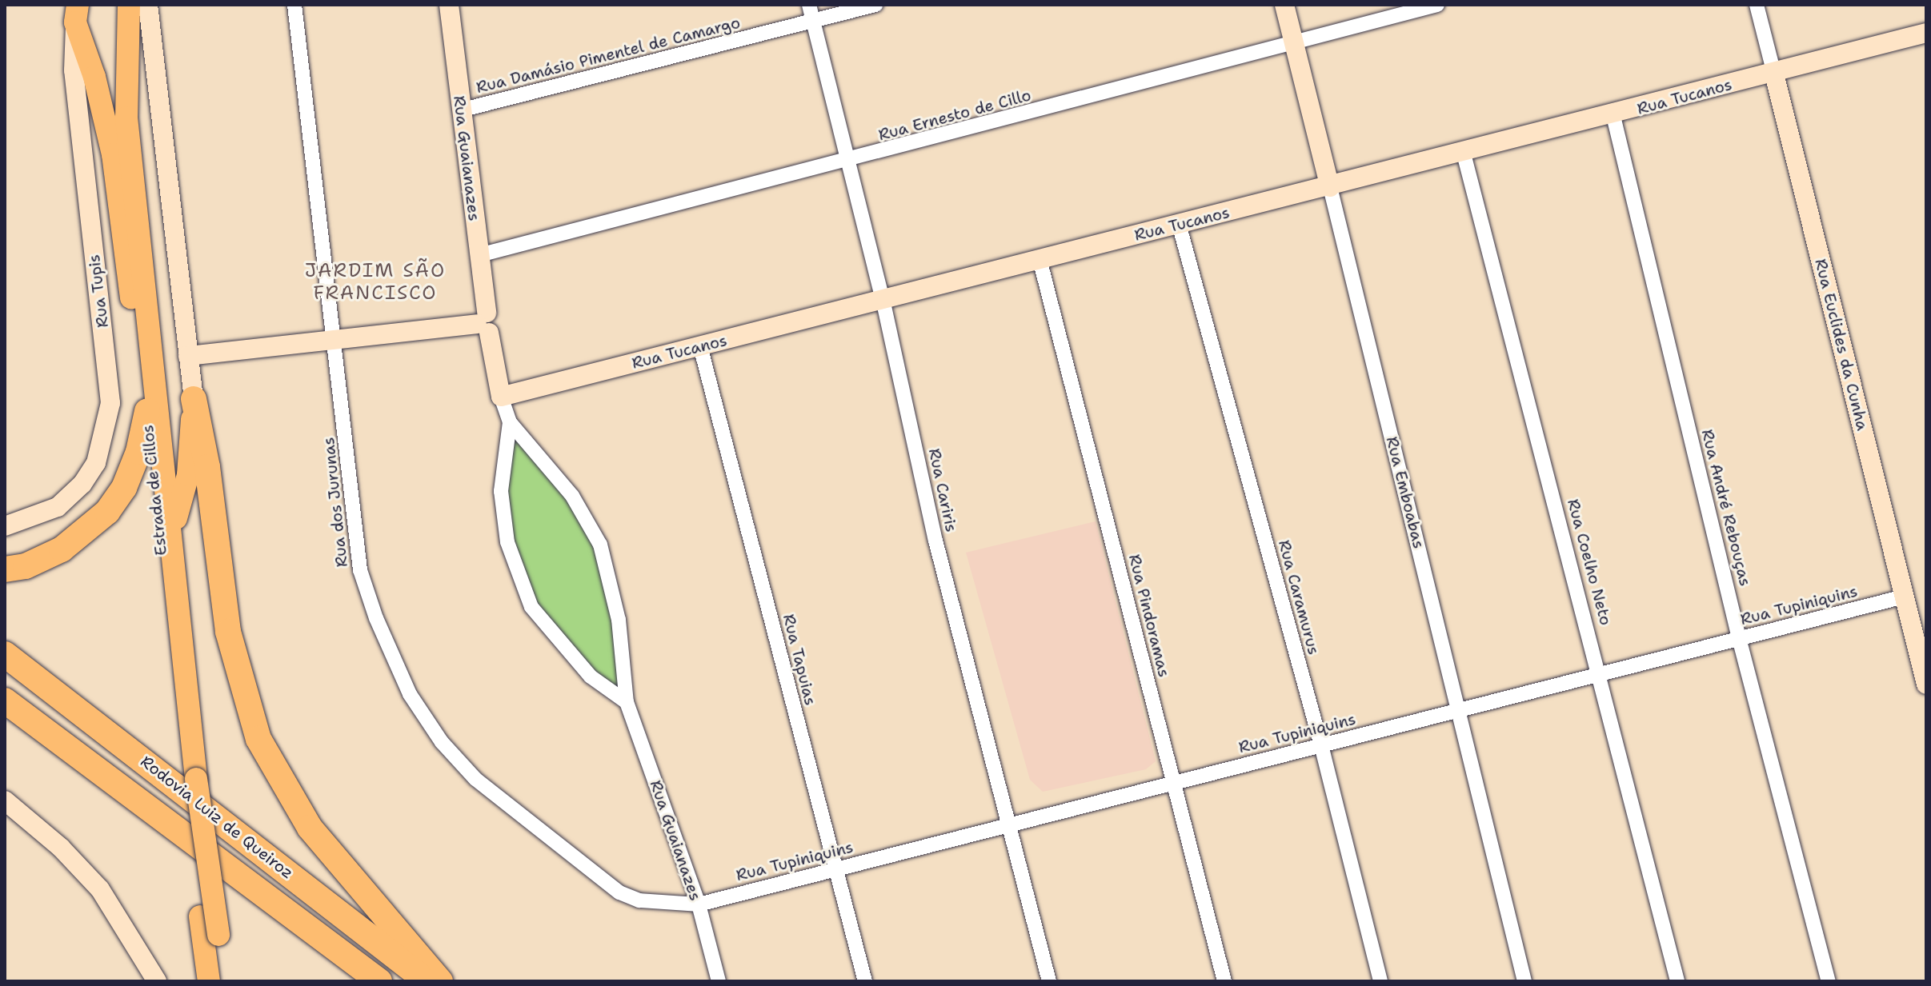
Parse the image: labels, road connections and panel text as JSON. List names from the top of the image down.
{
  "streets": {
    "highway": ["Rodovia Luiz de Queiroz"],
    "main road": ["Estrada de Cillos"],
    "street": [
      "Rua Damásio Pimentel de Camargo",
      "Rua Tucanos",
      "Rua Ernesto de Cillo",
      "Rua Guaianazes",
      "Rua Tupis",
      "Rua Euclides da Cunha",
      "Rua Cariris",
      "Rua Emboabas",
      "Rua dos Jurunas",
      "Rua André Rebouças",
      "Rua Coelho Neto",
      "Rua Caramurus",
      "Rua Tupiniquins",
      "Rua Pindoramas",
      "Rua Tapuias"
    ]
  },
  "crossings": [
    ["Rua Damásio Pimentel de Camargo", "Rua Guaianazes"],
    ["Rua Damásio Pimentel de Camargo", "Rua Cariris"],
    ["Rua Tucanos", "Rua Guaianazes"],
    ["Rua Tucanos", "Rua Euclides da Cunha"],
    ["Rua Tucanos", "Rua Cariris"],
    ["Rua Tucanos", "Rua Emboabas"],
    ["Rua Tucanos", "Rua André Rebouças"],
    ["Rua Tucanos", "Rua Coelho Neto"],
    ["Rua Tucanos", "Rua Caramurus"],
    ["Rua Tucanos", "Rua Pindoramas"],
    ["Rua Tucanos", "Rua Tapuias"],
    ["Rua Ernesto de Cillo", "Rua Guaianazes"],
    ["Rua Ernesto de Cillo", "Rua Cariris"],
    ["Rua Ernesto de Cillo", "Rua Emboabas"],
    ["Rua Guaianazes", "Rua dos Jurunas"],
    ["Rua Guaianazes", "Rua Tupiniquins"],
    ["Rua Tupis", "Estrada de Cillos"],
    ["Rua Euclides da Cunha", "Rua Tupiniquins"],
    ["Rua Cariris", "Rua Tupiniquins"],
    ["Rua Emboabas", "Rua Tupiniquins"],
    ["Rua dos Jurunas", "Rua Tupiniquins"],
    ["Rua André Rebouças", "Rua Tupiniquins"],
    ["Rua Coelho Neto", "Rua Tupiniquins"],
    ["Rua Caramurus", "Rua Tupiniquins"],
    ["Rua Tupiniquins", "Rua Pindoramas"],
    ["Rua Tupiniquins", "Rua Tapuias"]
  ],
  "districts": ["JARDIM SÃO FRANCISCO"]
}
